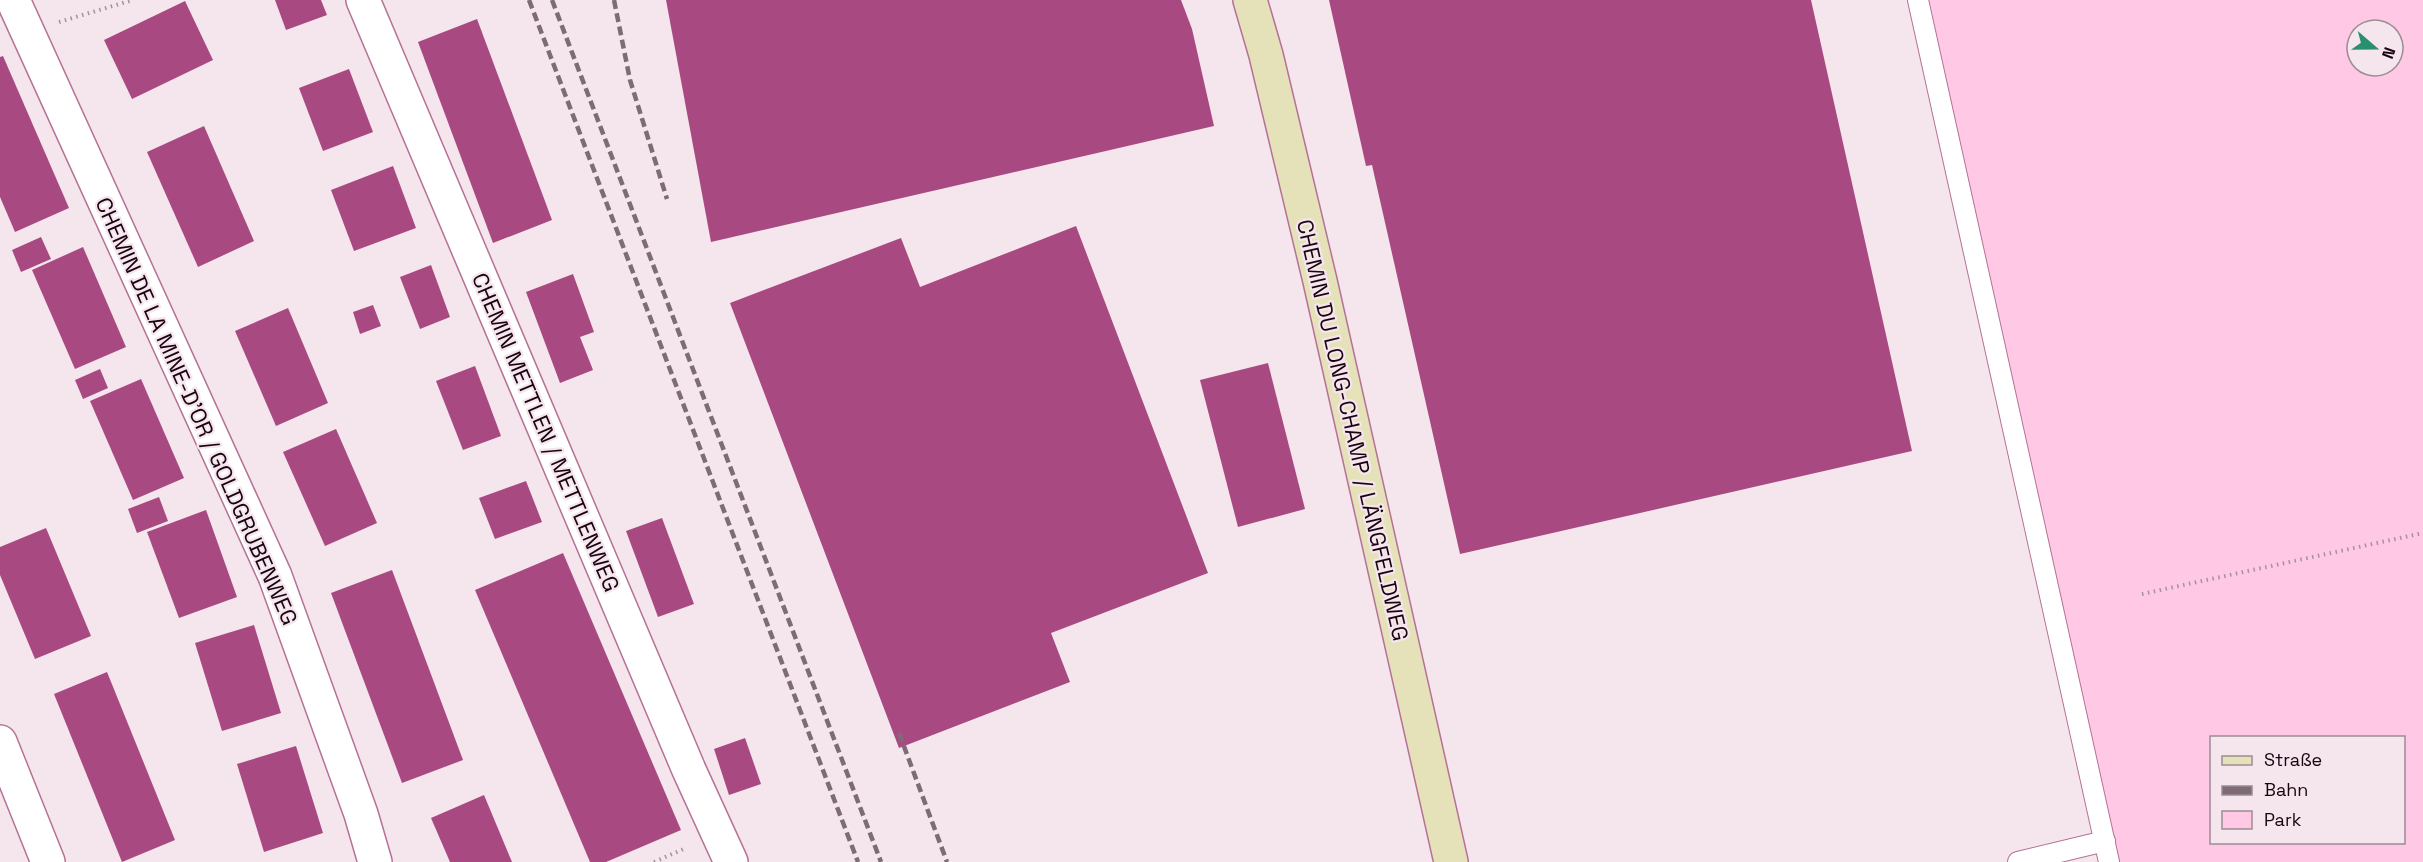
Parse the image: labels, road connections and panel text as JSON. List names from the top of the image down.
{
  "streets": {
    "main road": ["CHEMIN DU LONG-CHAMP / LÄNGFELDWEG"],
    "street": ["CHEMIN DE LA MINE-D'OR / GOLDGRUBENWEG", "CHEMIN METTLEN / METTLENWEG"]
  },
  "legend": ["Straße", "Bahn", "Park"],
  "north": "right"
}
